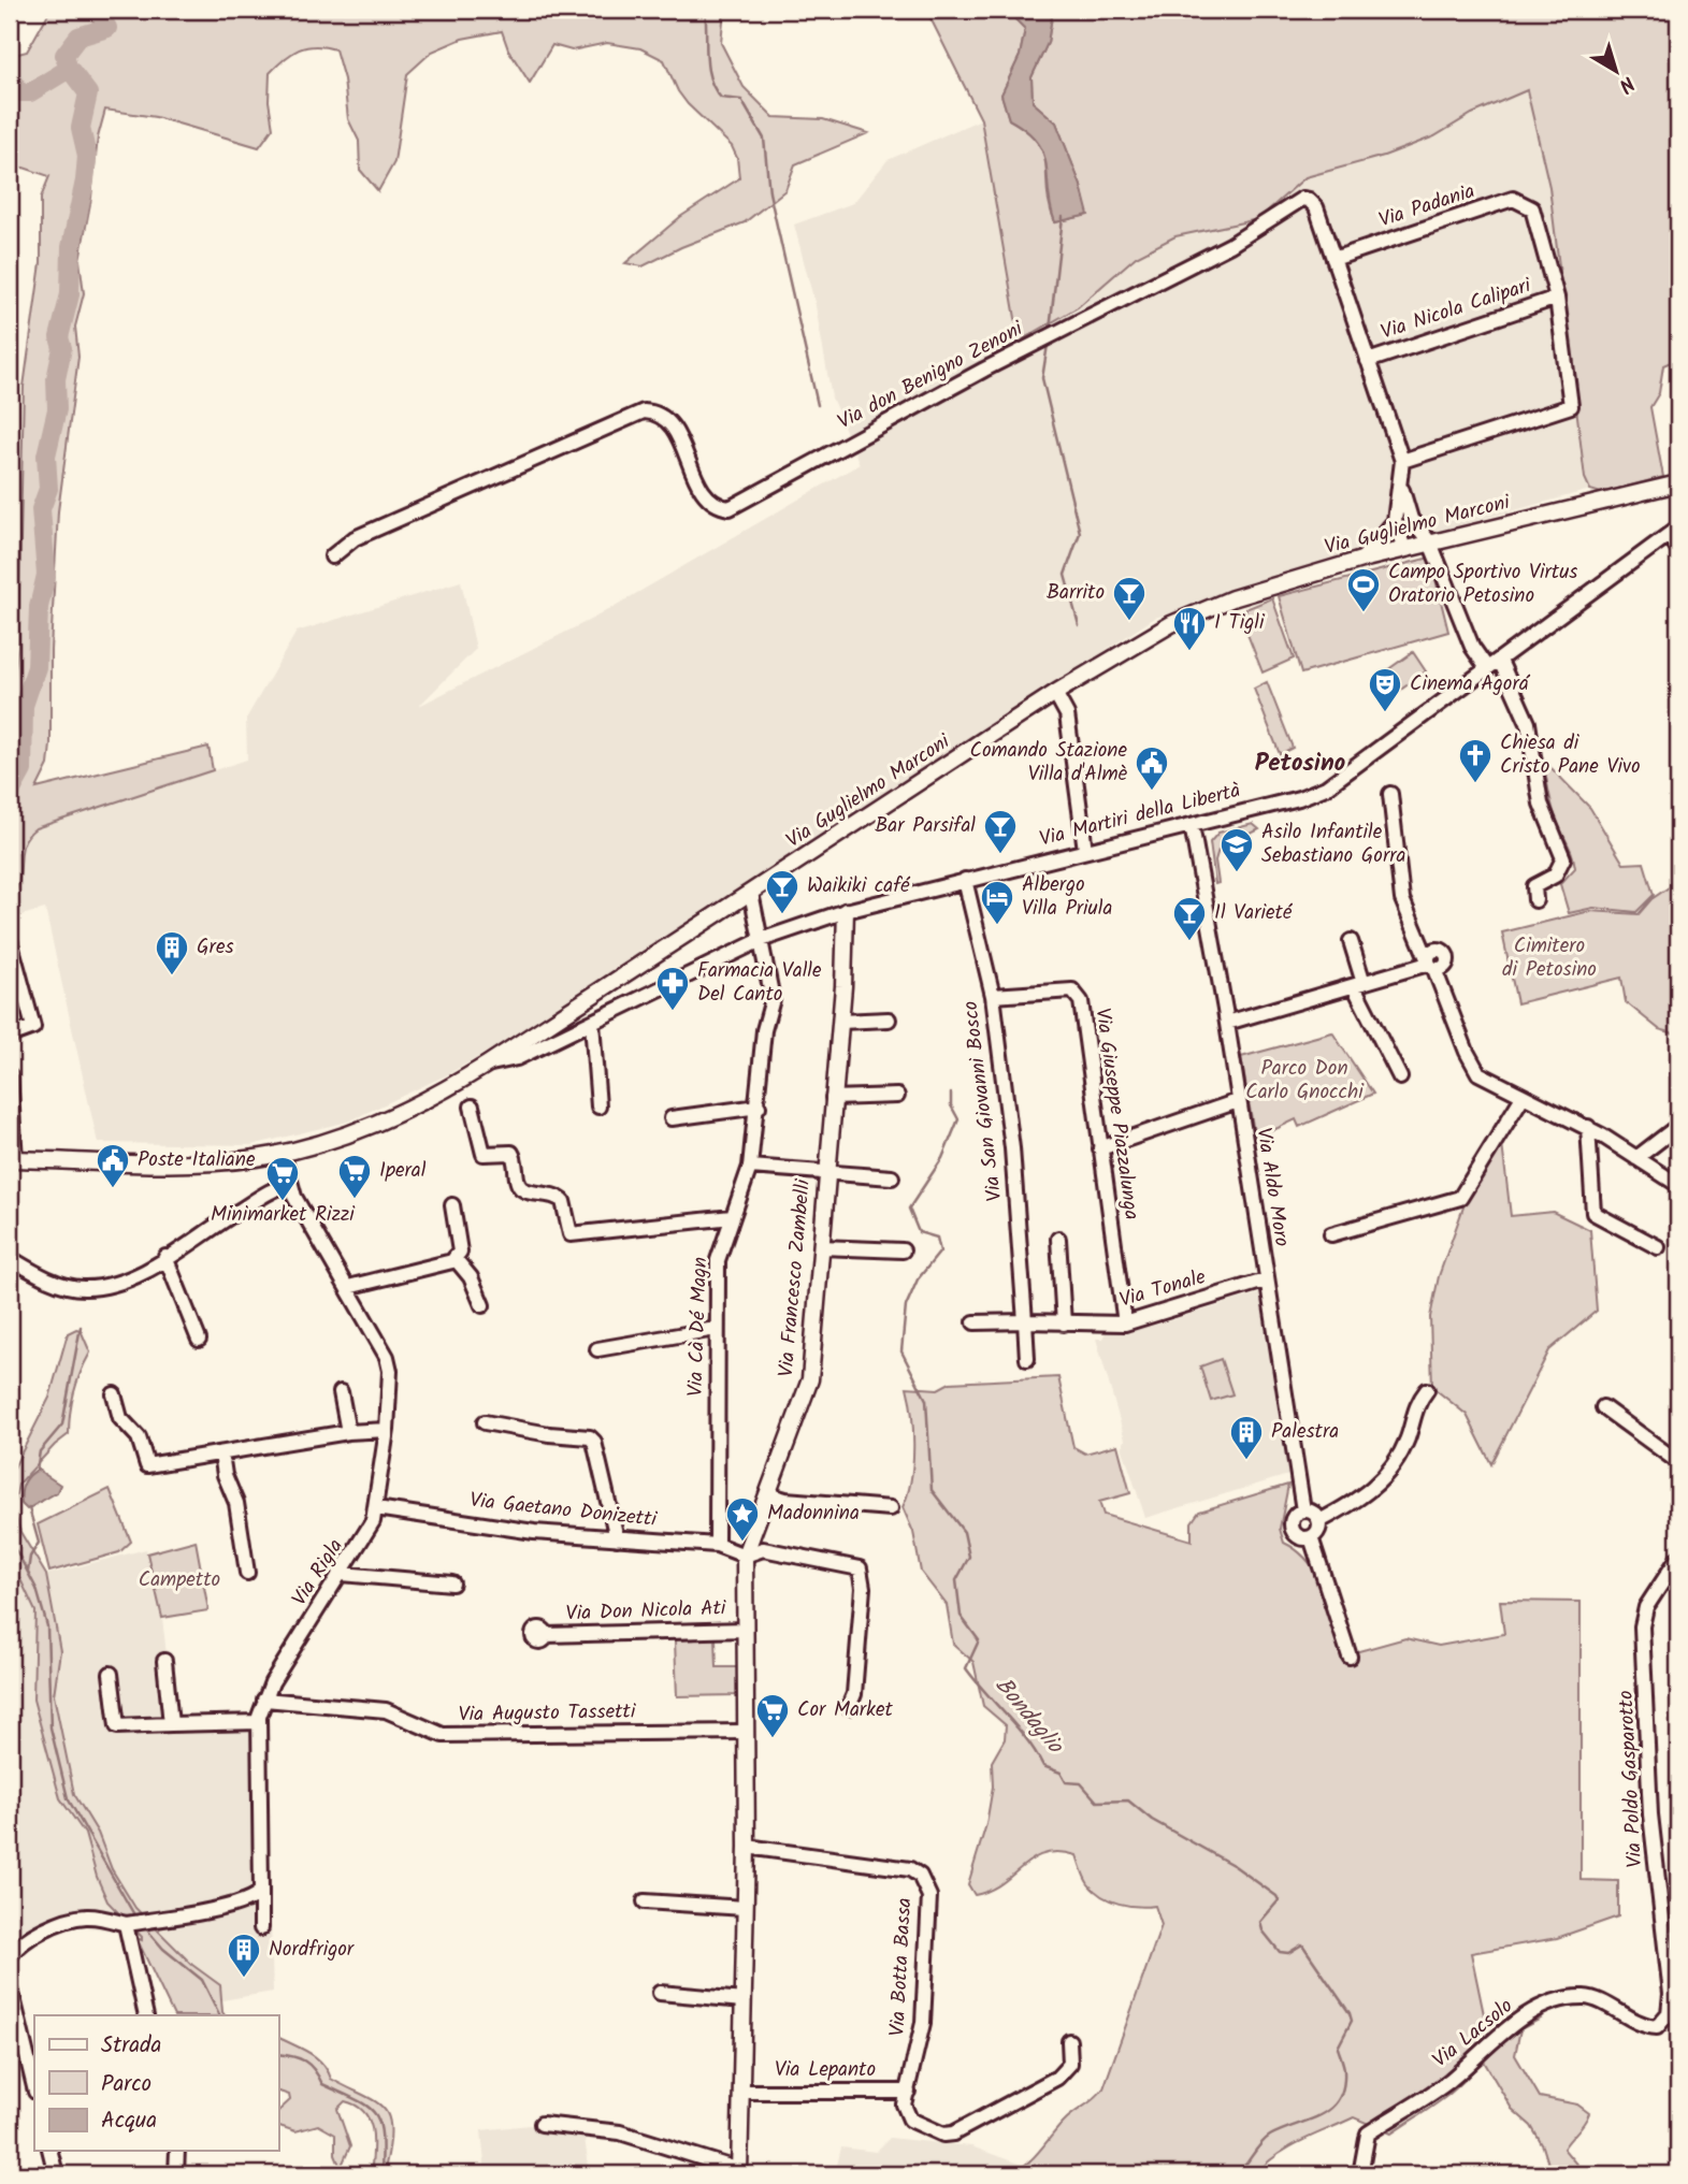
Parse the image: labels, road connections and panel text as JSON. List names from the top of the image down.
{
  "streets": {
    "main road": ["Via Guglielmo Marconi", "Via Francesco Zambelli"],
    "street": [
      "Via Padania",
      "Via Nicola Calipari",
      "Via don Benigno Zenoni",
      "Via Martiri della Libertà",
      "Via San Giovanni Bosco",
      "Via Giuseppe Piazzalunga",
      "Via Aldo Moro",
      "Via Tonale",
      "Via Cà Dé Magn",
      "Via Gaetano Donizetti",
      "Via Rigla",
      "Via Don Nicola Ati",
      "Via Augusto Tassetti",
      "Via Poldo Gasparotto",
      "Via Botta Bassa",
      "Via Lacsolo",
      "Via Lepanto"
    ]
  },
  "crossings": [
    ["Via Padania", "Via Nicola Calipari"],
    ["Via Padania", "Via don Benigno Zenoni"],
    ["Via Nicola Calipari", "Via don Benigno Zenoni"],
    ["Via don Benigno Zenoni", "Via Guglielmo Marconi"],
    ["Via don Benigno Zenoni", "Via Martiri della Libertà"],
    ["Via Guglielmo Marconi", "Via Martiri della Libertà"],
    ["Via Guglielmo Marconi", "Via Cà Dé Magn"],
    ["Via Guglielmo Marconi", "Via Rigla"],
    ["Via Martiri della Libertà", "Via San Giovanni Bosco"],
    ["Via Martiri della Libertà", "Via Aldo Moro"],
    ["Via Martiri della Libertà", "Via Francesco Zambelli"],
    ["Via Martiri della Libertà", "Via Cà Dé Magn"],
    ["Via San Giovanni Bosco", "Via Giuseppe Piazzalunga"],
    ["Via San Giovanni Bosco", "Via Tonale"],
    ["Via Giuseppe Piazzalunga", "Via Tonale"],
    ["Via Aldo Moro", "Via Tonale"],
    ["Via Francesco Zambelli", "Via Gaetano Donizetti"],
    ["Via Francesco Zambelli", "Via Don Nicola Ati"],
    ["Via Francesco Zambelli", "Via Augusto Tassetti"],
    ["Via Francesco Zambelli", "Via Botta Bassa"],
    ["Via Francesco Zambelli", "Via Lepanto"],
    ["Via Cà Dé Magn", "Via Gaetano Donizetti"],
    ["Via Gaetano Donizetti", "Via Rigla"],
    ["Via Rigla", "Via Augusto Tassetti"],
    ["Via Poldo Gasparotto", "Via Lacsolo"],
    ["Via Botta Bassa", "Via Lepanto"]
  ],
  "districts": ["Petosino"],
  "water": ["Bondaglio"],
  "parks": ["Cimitero di Petosino", "Parco Don Carlo Gnocchi", "Campetto"],
  "places": {
    "sports": ["Campo Sportivo Virtus Oratorio Petosino"],
    "bar": [
      "Barrito",
      "Bar Parsifal",
      "Waikiki café",
      "Il Varieté"
    ],
    "restaurant": ["I Tigli"],
    "theatre": ["Cinema Agorá"],
    "church": ["Chiesa di Cristo Pane Vivo"],
    "public building": ["Comando Stazione Villa d'Almè", "Poste Italiane"],
    "school or university": ["Asilo Infantile Sebastiano Gorra"],
    "hotel": ["Albergo Villa Priula"],
    "building": ["Gres", "Palestra", "Nordfrigor"],
    "pharmacy": ["Farmacia Valle Del Canto"],
    "supermarket": ["Iperal", "Minimarket Rizzi", "Cor Market"],
    "place": ["Madonnina"]
  },
  "legend": ["Strada", "Parco", "Acqua"],
  "north": "bottom right"
}
